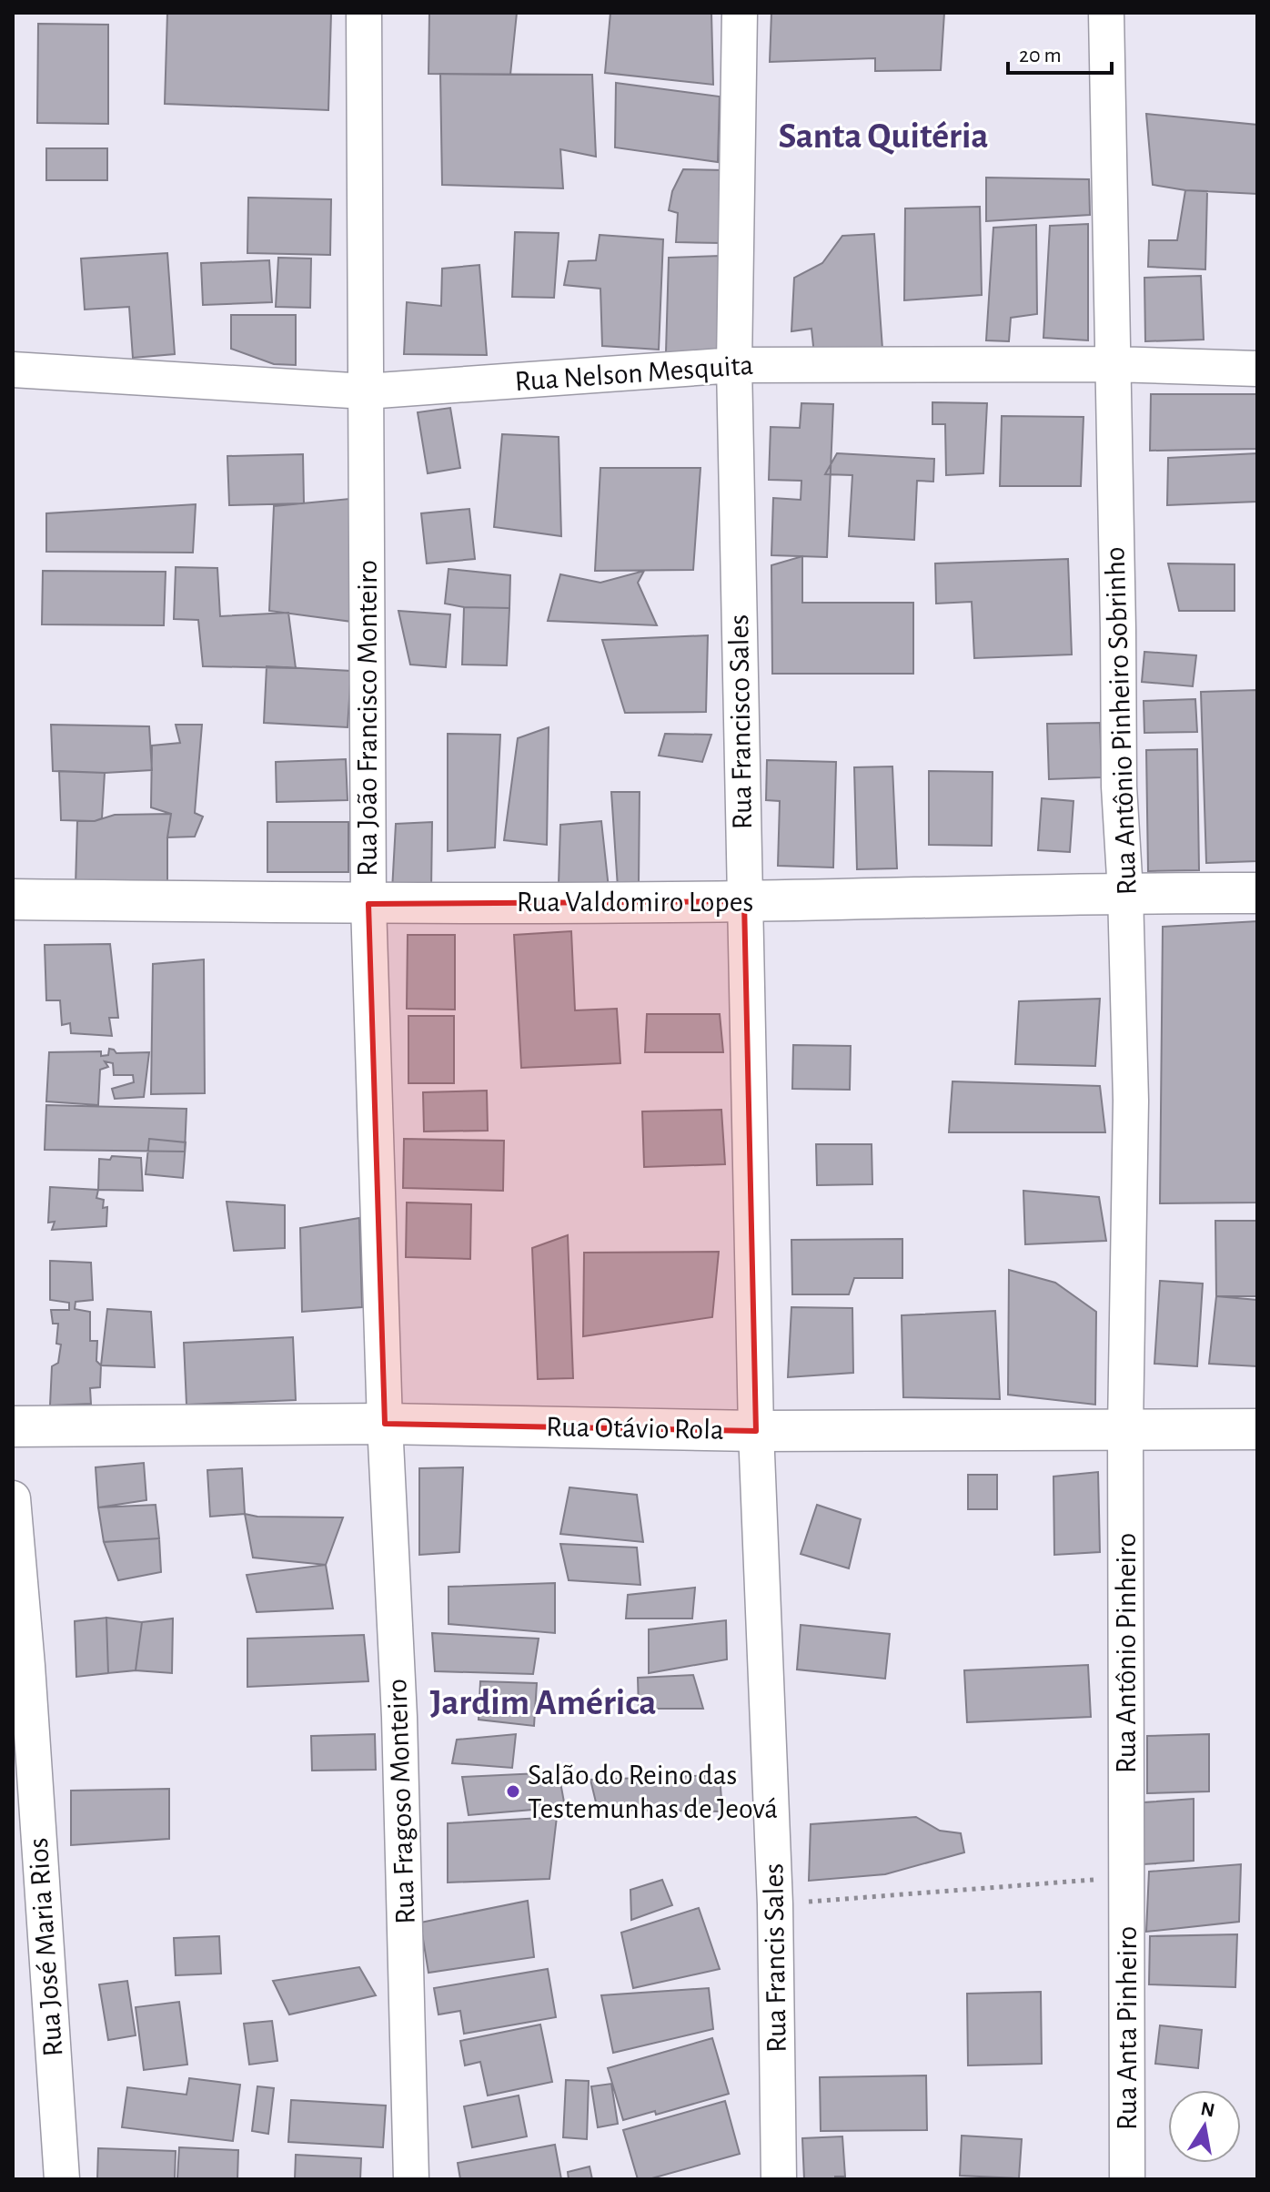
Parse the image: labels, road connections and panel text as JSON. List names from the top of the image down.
{
  "streets": {
    "street": [
      "Rua Nelson Mesquita",
      "Rua João Francisco Monteiro",
      "Rua Antônio Pinheiro Sobrinho",
      "Rua Francisco Sales",
      "Rua Valdomiro Lopes",
      "Rua Otávio Rola",
      "Rua Antônio Pinheiro",
      "Rua Fragoso Monteiro",
      "Rua José Maria Rios",
      "Rua Francis Sales",
      "Rua Anta Pinheiro"
    ]
  },
  "crossings": [
    ["Rua Nelson Mesquita", "Rua João Francisco Monteiro"],
    ["Rua Nelson Mesquita", "Rua Antônio Pinheiro Sobrinho"],
    ["Rua Nelson Mesquita", "Rua Francisco Sales"],
    ["Rua João Francisco Monteiro", "Rua Valdomiro Lopes"],
    ["Rua João Francisco Monteiro", "Rua Otávio Rola"],
    ["Rua João Francisco Monteiro", "Rua Fragoso Monteiro"],
    ["Rua Antônio Pinheiro Sobrinho", "Rua Valdomiro Lopes"],
    ["Rua Antônio Pinheiro Sobrinho", "Rua Otávio Rola"],
    ["Rua Antônio Pinheiro Sobrinho", "Rua Antônio Pinheiro"],
    ["Rua Francisco Sales", "Rua Valdomiro Lopes"],
    ["Rua Francisco Sales", "Rua Otávio Rola"],
    ["Rua Francisco Sales", "Rua Francis Sales"],
    ["Rua Otávio Rola", "Rua Antônio Pinheiro"],
    ["Rua Otávio Rola", "Rua Fragoso Monteiro"],
    ["Rua Otávio Rola", "Rua Francis Sales"],
    ["Rua Antônio Pinheiro", "Rua Anta Pinheiro"]
  ],
  "districts": ["Santa Quitéria", "Jardim América"],
  "places": ["Salão do Reino das Testemunhas de Jeová"],
  "scale_bar": "20 m",
  "north": "top"
}
